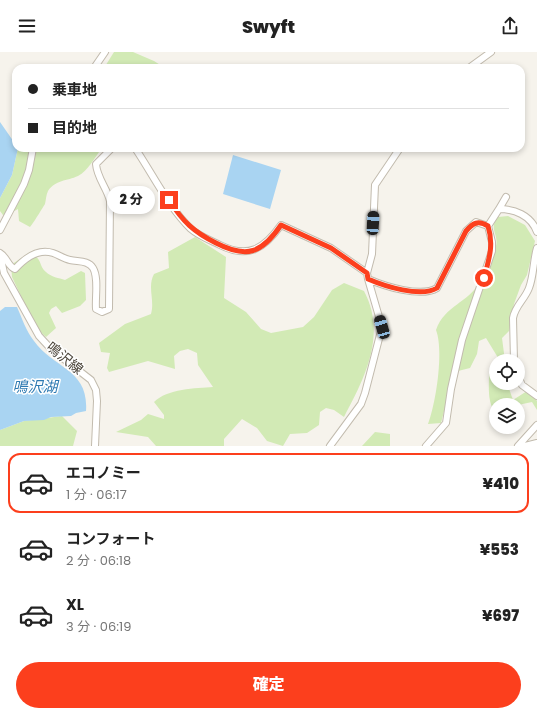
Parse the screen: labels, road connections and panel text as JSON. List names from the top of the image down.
{
  "streets": {
    "street": ["鳴沢線"]
  },
  "water": ["鳴沢湖"],
  "page": {
    "header": "Swyft",
    "banner": ["乗車地", "目的地"],
    "bubble": "2 分",
    "list": [
      {
        "name": "エコノミー",
        "note": "1 分 · 06:17",
        "value": "¥410"
      },
      {
        "name": "コンフォート",
        "note": "2 分 · 06:18",
        "value": "¥553"
      },
      {
        "name": "XL",
        "note": "3 分 · 06:19",
        "value": "¥697"
      }
    ],
    "buttons": "確定"
  }
}
